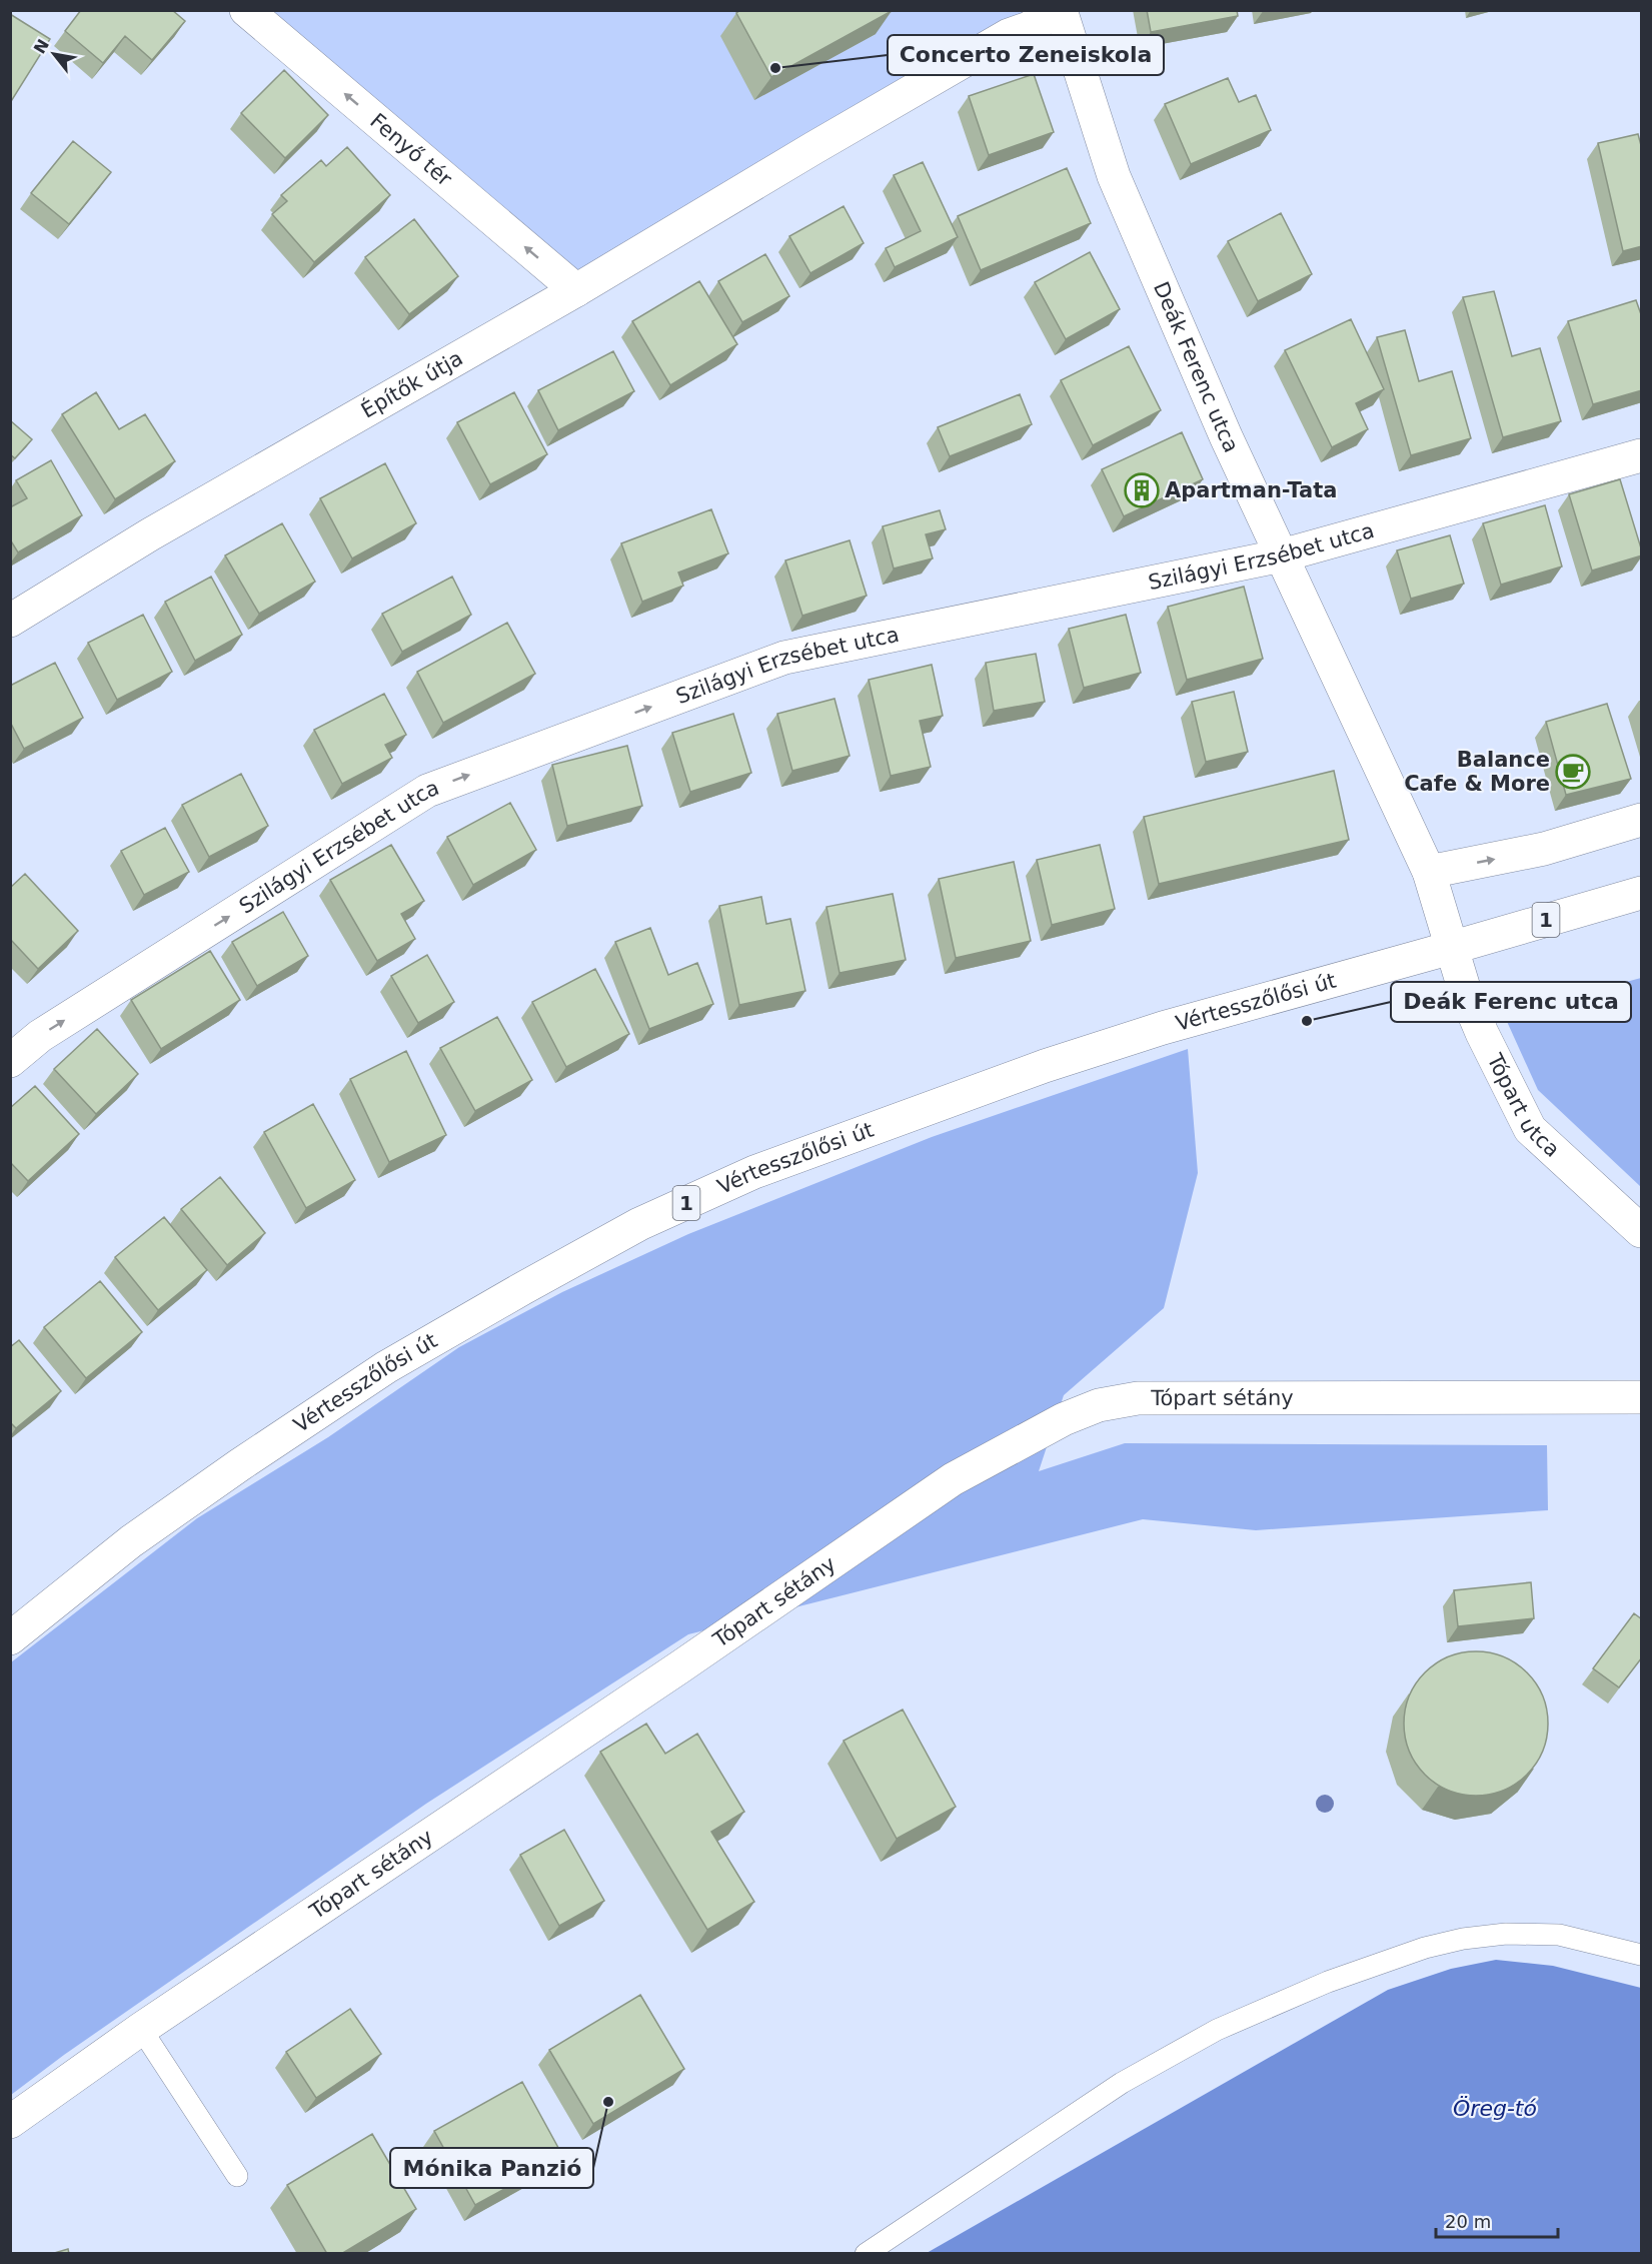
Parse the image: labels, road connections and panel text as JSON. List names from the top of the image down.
{
  "streets": {
    "street": [
      "Fenyő tér",
      "Deák Ferenc utca",
      "Építők útja",
      "Szilágyi Erzsébet utca",
      "1",
      "Vértesszőlősi út",
      "Tópart utca",
      "Tópart sétány"
    ]
  },
  "crossings": [
    ["Fenyő tér", "Építők útja"],
    ["Deák Ferenc utca", "Építők útja"],
    ["Deák Ferenc utca", "Szilágyi Erzsébet utca"],
    ["Deák Ferenc utca", "Vértesszőlősi út"],
    ["Deák Ferenc utca", "Tópart utca"],
    ["Vértesszőlősi út", "Tópart utca"]
  ],
  "one_way": ["Fenyő tér", "Szilágyi Erzsébet utca"],
  "water": ["Öreg-tó"],
  "places": {
    "other": ["Concerto Zeneiskola", "Deák Ferenc utca", "Mónika Panzió"],
    "building": ["Apartman-Tata"],
    "cafe": ["Balance Cafe & More"]
  },
  "scale_bar": "20 m",
  "north": "top left"
}
